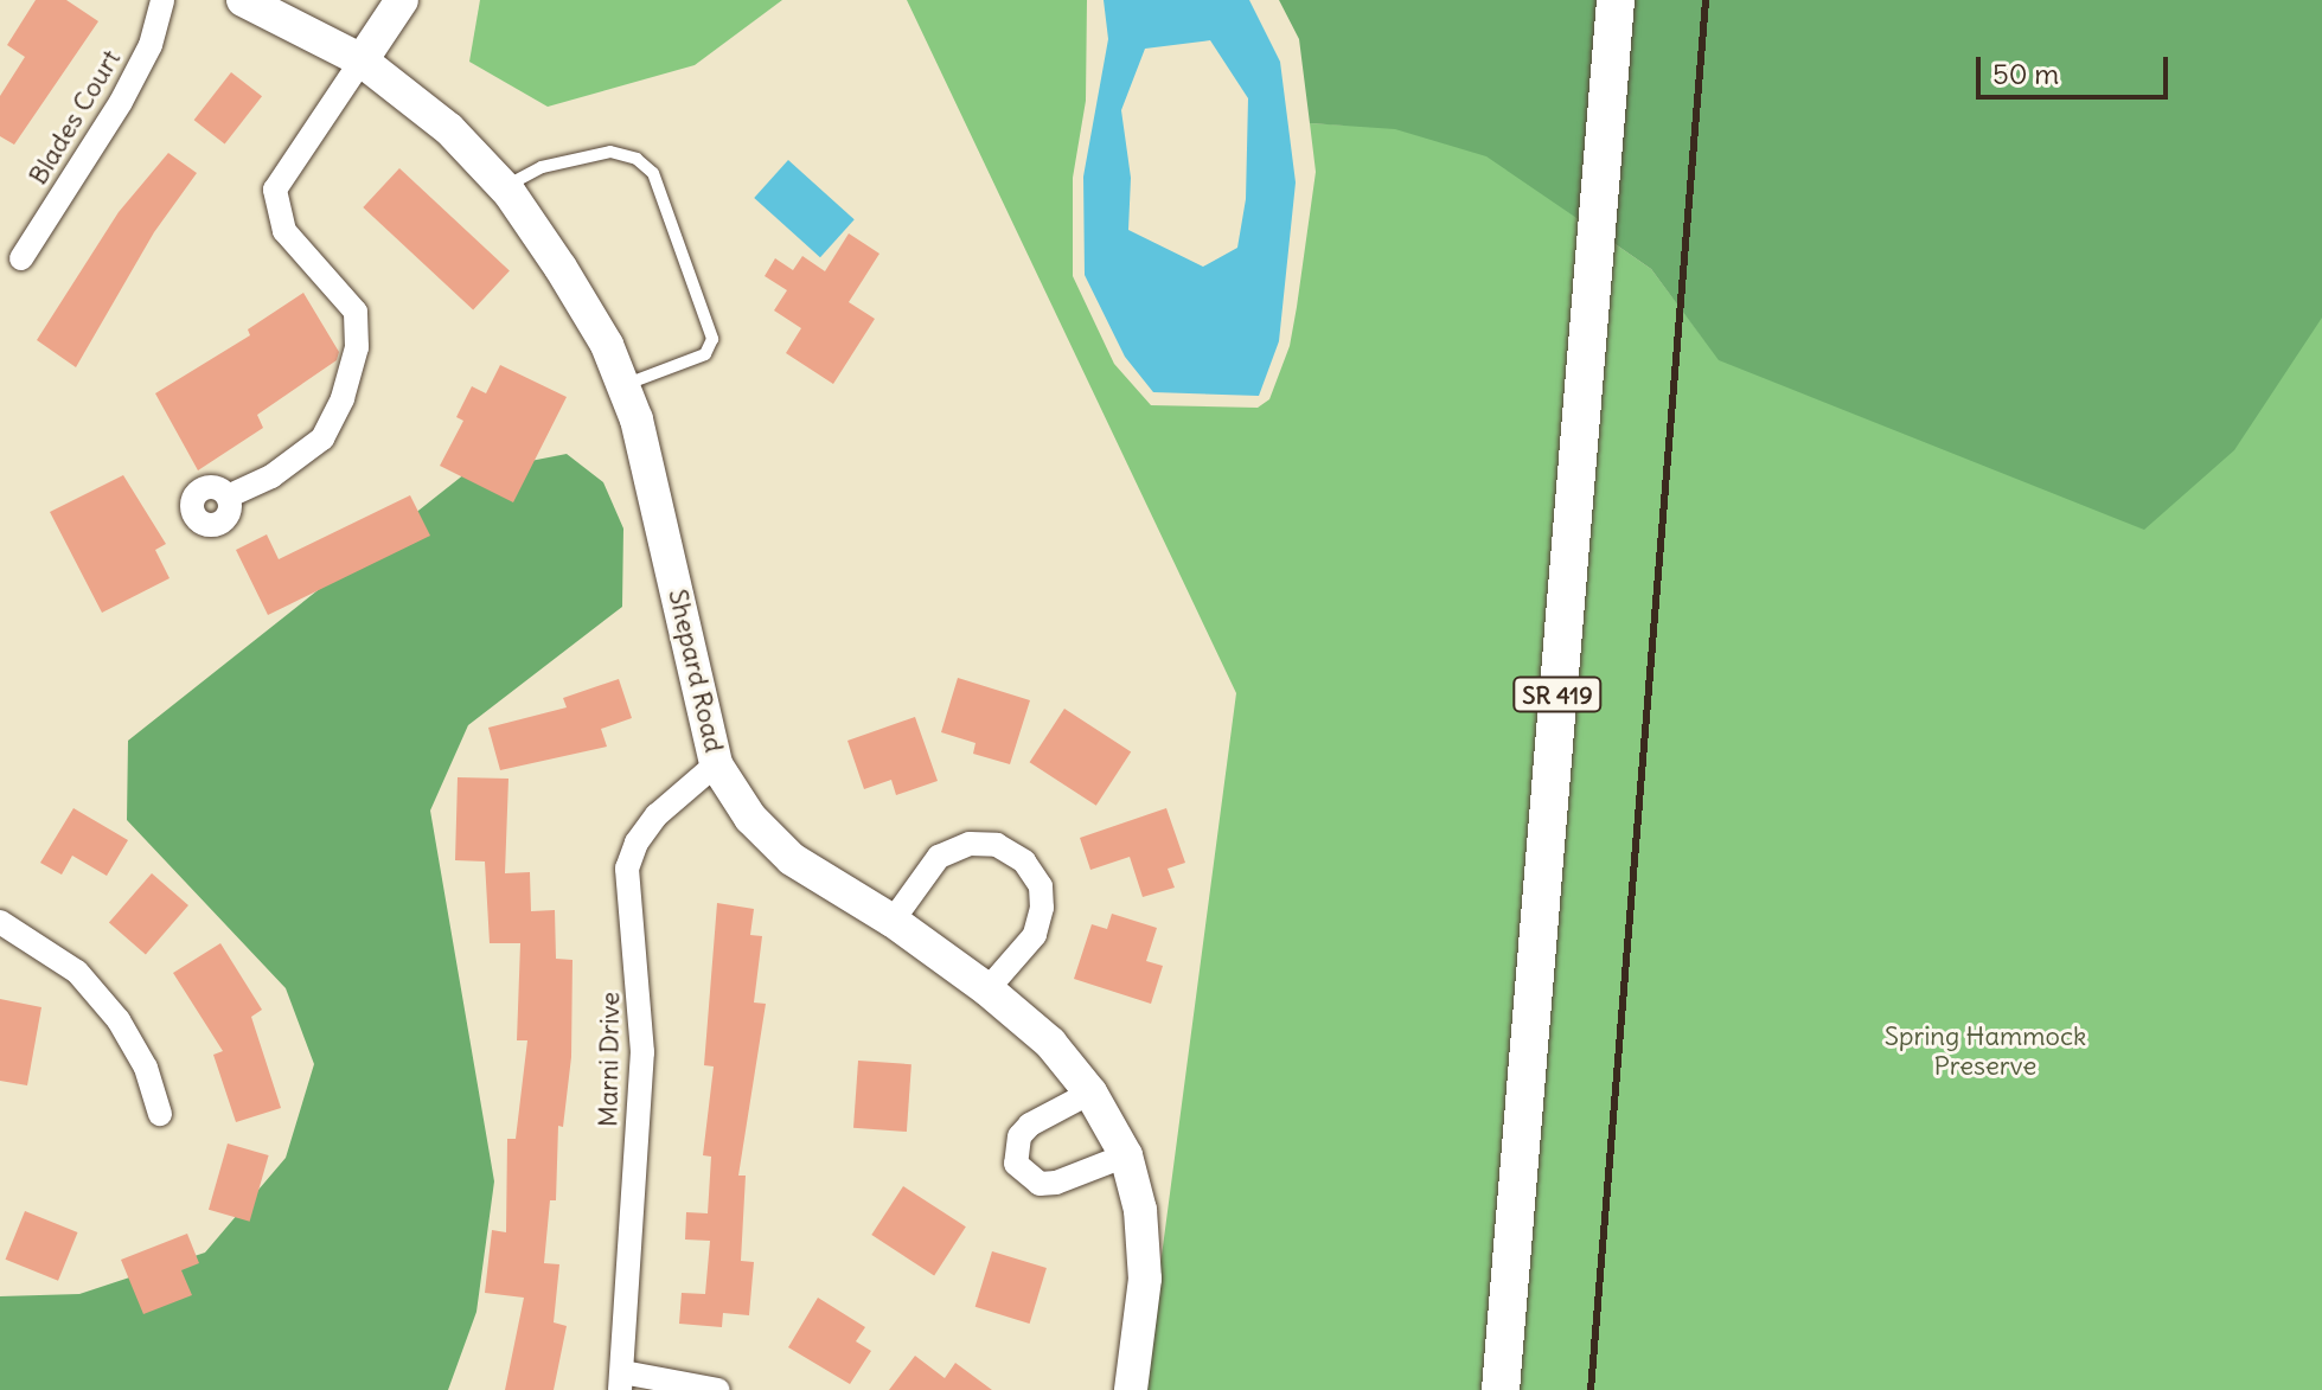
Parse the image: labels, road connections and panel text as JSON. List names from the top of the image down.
{
  "streets": {
    "main road": ["SR 419"],
    "street": ["Blades Court", "Shepard Road", "Marni Drive"]
  },
  "crossings": [
    ["Shepard Road", "Marni Drive"]
  ],
  "parks": ["Spring Hammock Preserve"],
  "scale_bar": "50 m"
}
